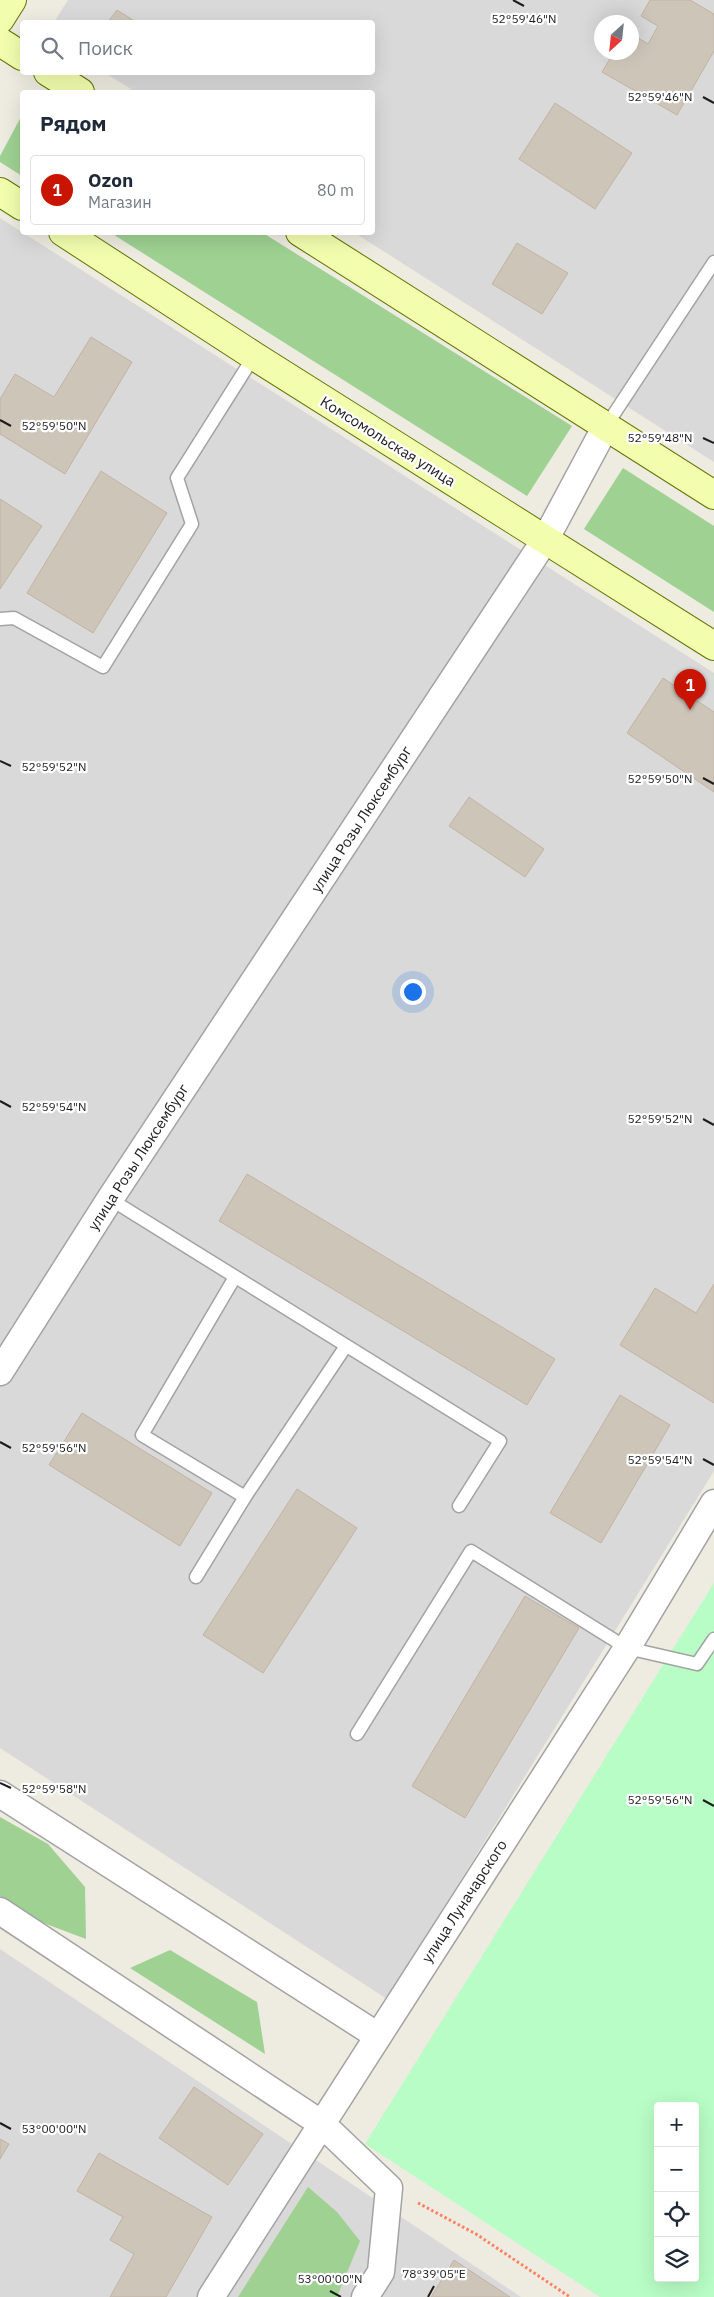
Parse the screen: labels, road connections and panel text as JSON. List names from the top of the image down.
{
  "streets": {
    "street": ["Комсомольская улица", "улица Розы Люксембург", "улица Луначарского"]
  },
  "crossings": [
    ["Комсомольская улица", "улица Розы Люксембург"]
  ],
  "north": "bottom left",
  "page": {
    "search": "Поиск",
    "heading": "Рядом",
    "list": [
      {
        "mark": "1",
        "name": "Ozon",
        "note": "Магазин",
        "value": "80 m"
      }
    ],
    "pins": "1",
    "map_buttons": ["+", "−"]
  },
  "coordinates": [
    "52°59'46\"N",
    "52°59'50\"N",
    "52°59'48\"N",
    "52°59'52\"N",
    "52°59'54\"N",
    "52°59'56\"N",
    "52°59'58\"N",
    "53°00'00\"N",
    "78°39'05\"E"
  ]
}
